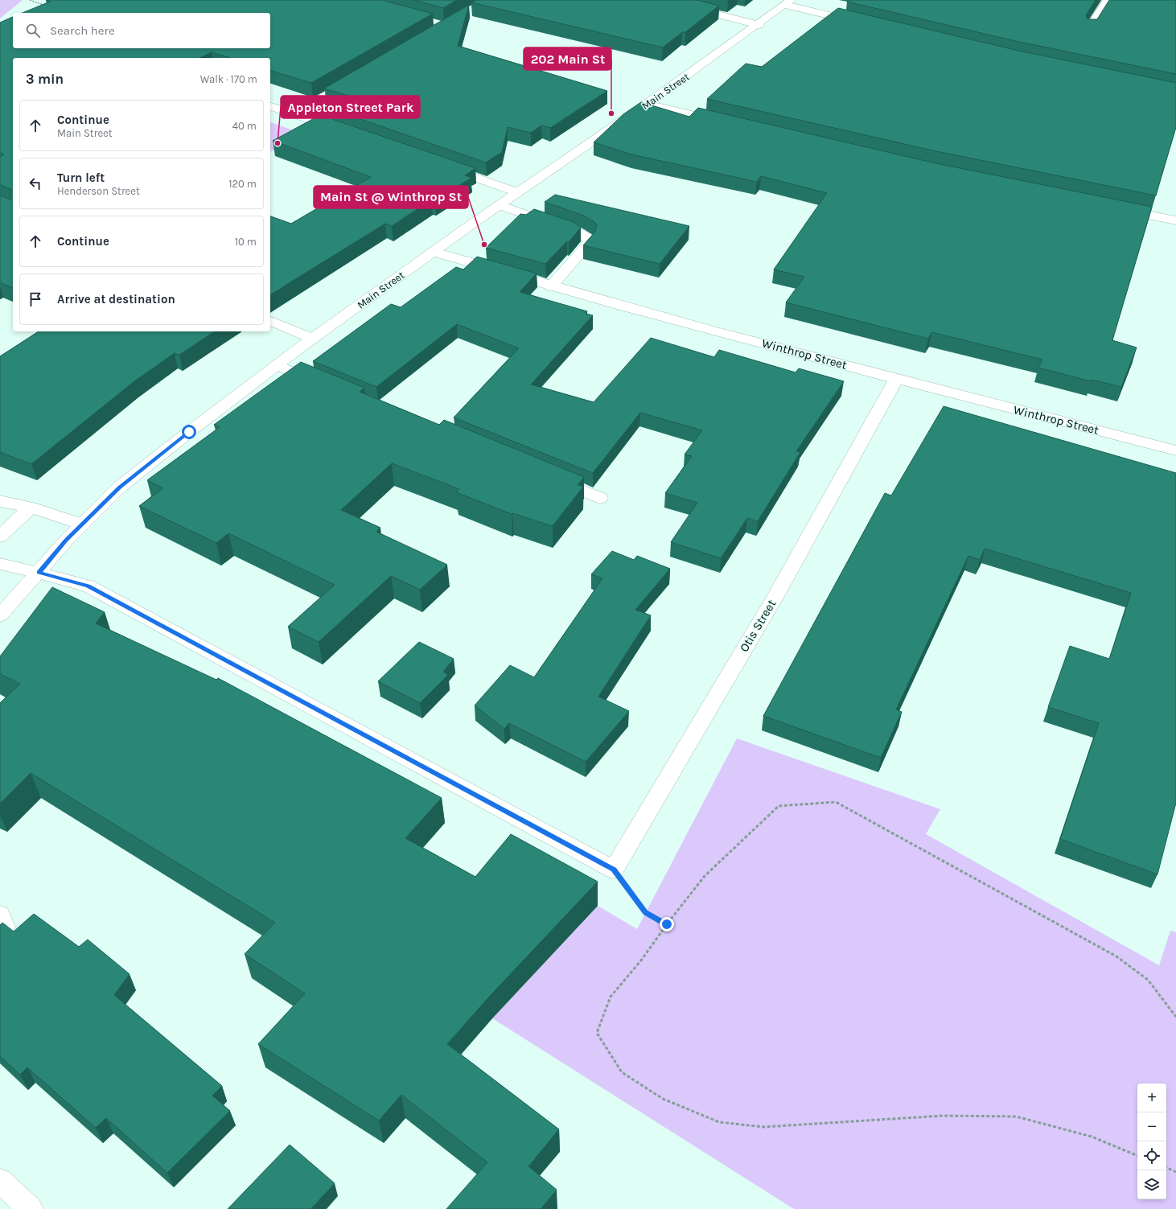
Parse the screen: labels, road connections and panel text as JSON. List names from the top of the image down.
{
  "streets": {
    "street": ["Main Street", "Winthrop Street", "Otis Street"]
  },
  "crossings": [
    ["Main Street", "Winthrop Street"],
    ["Winthrop Street", "Otis Street"]
  ],
  "places": ["202 Main St", "Appleton Street Park", "Main St @ Winthrop St"],
  "page": {
    "search": "Search here",
    "heading": ["3 min", "Walk · 170 m"],
    "list": [
      ["Continue", "Main Street", "40 m"],
      ["Turn left", "Henderson Street", "120 m"],
      ["Continue", "10 m"],
      "Arrive at destination"
    ],
    "map_buttons": ["+", "−"]
  }
}
